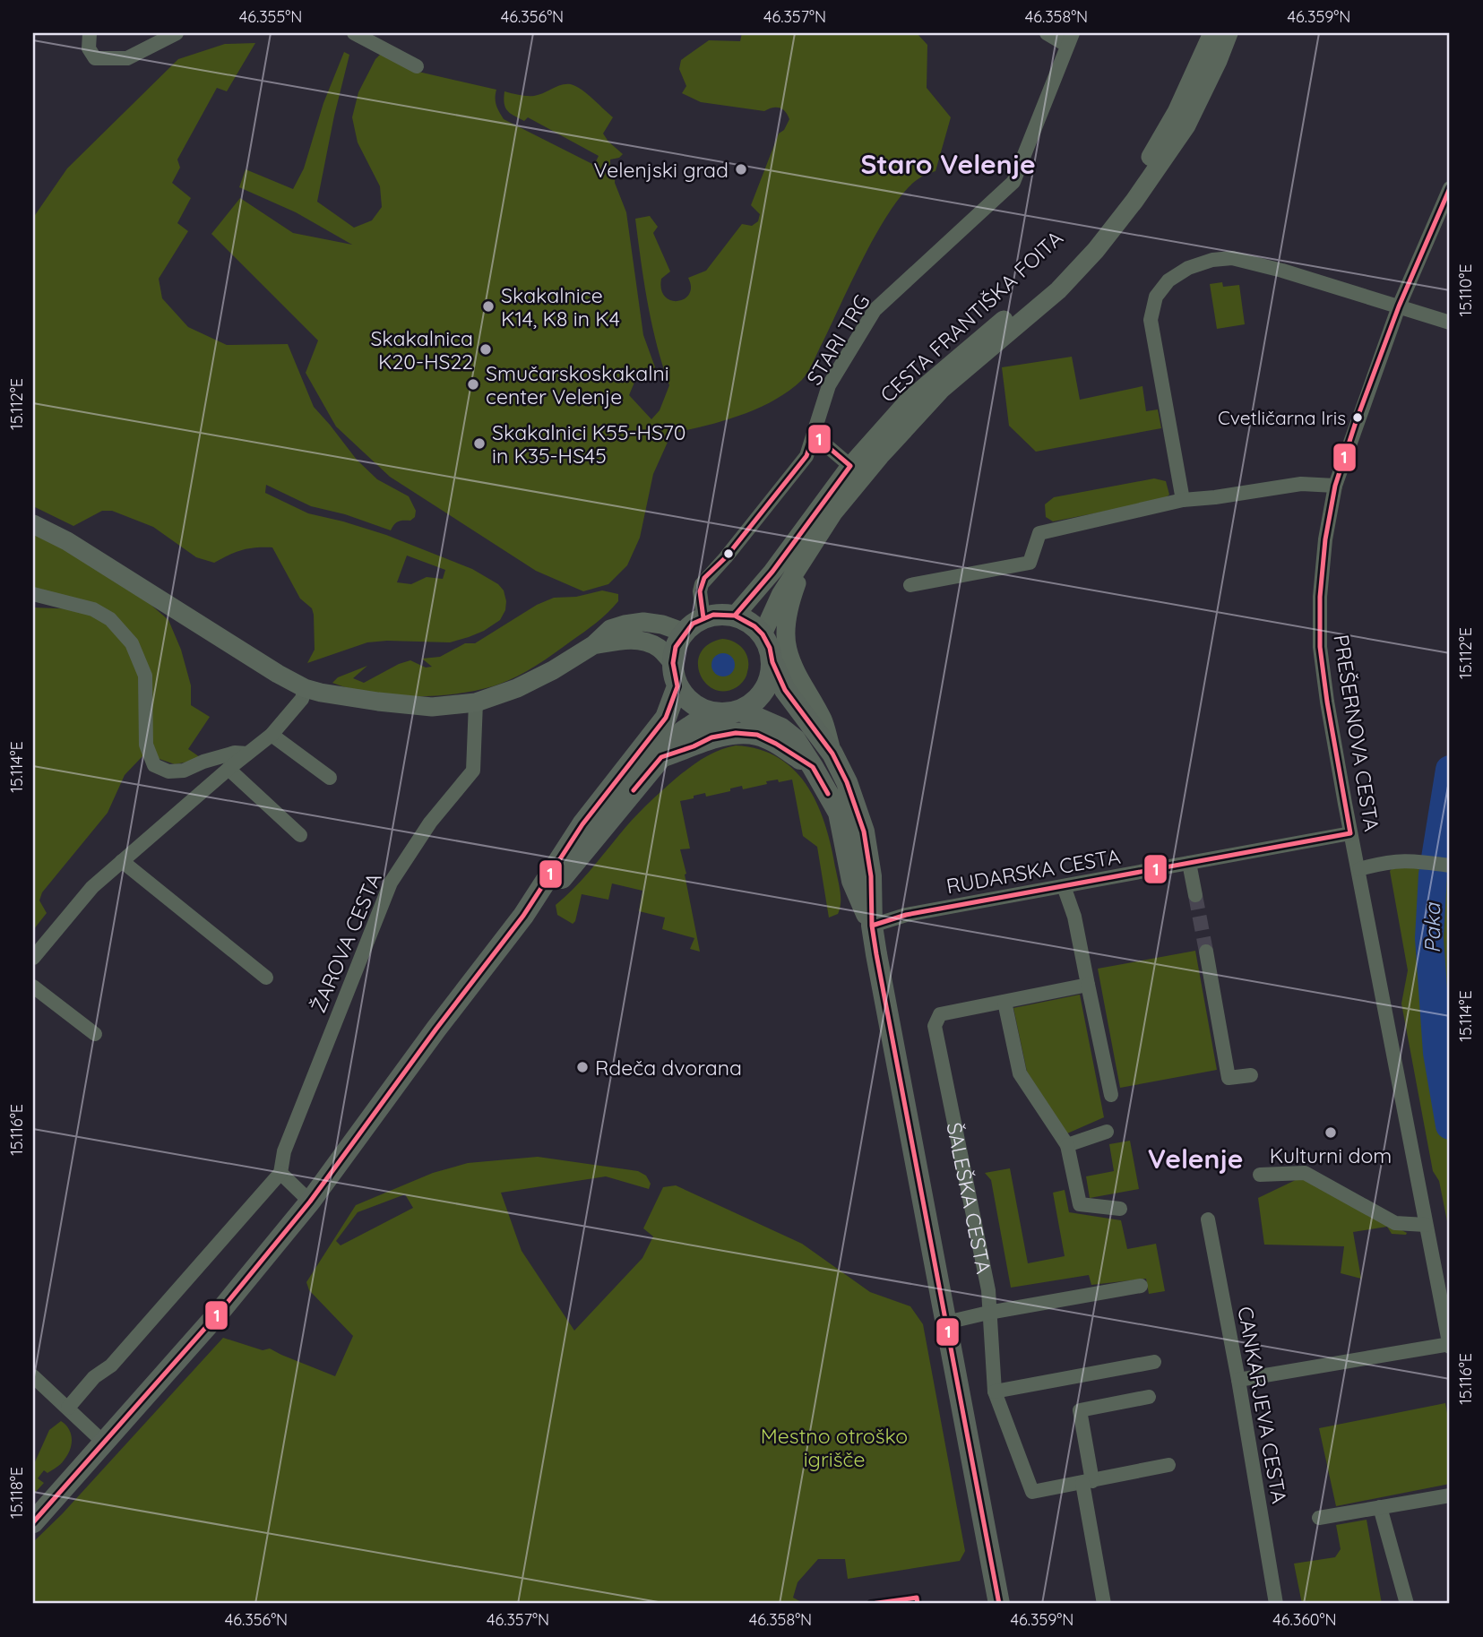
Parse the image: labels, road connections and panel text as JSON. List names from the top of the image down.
{
  "streets": {
    "main road": ["CESTA FRANTIŠKA FOITA"],
    "street": [
      "STARI TRG",
      "PREŠERNOVA CESTA",
      "RUDARSKA CESTA",
      "ŽAROVA CESTA",
      "ŠALEŠKA CESTA",
      "CANKARJEVA CESTA"
    ]
  },
  "crossings": [
    ["CESTA FRANTIŠKA FOITA", "STARI TRG"],
    ["PREŠERNOVA CESTA", "RUDARSKA CESTA"]
  ],
  "districts": ["Staro Velenje", "Velenje"],
  "water": ["Paka"],
  "parks": ["Mestno otroško igrišče"],
  "places": [
    "Velenjski grad",
    "Skakalnice K14, K8 in K4",
    "Skakalnica K20-HS22",
    "Smučarskoskakalni center Velenje",
    "Cvetličarna Iris",
    "Skakalnici K55-HS70 in K35-HS45",
    "Rdeča dvorana",
    "Kulturni dom"
  ],
  "lines": ["transit line 1"],
  "coordinates": [
    "46.355°N",
    "46.356°N",
    "46.357°N",
    "46.358°N",
    "46.359°N",
    "15.110°E",
    "15.112°E",
    "15.114°E",
    "15.116°E",
    "15.118°E",
    "46.360°N"
  ]
}
